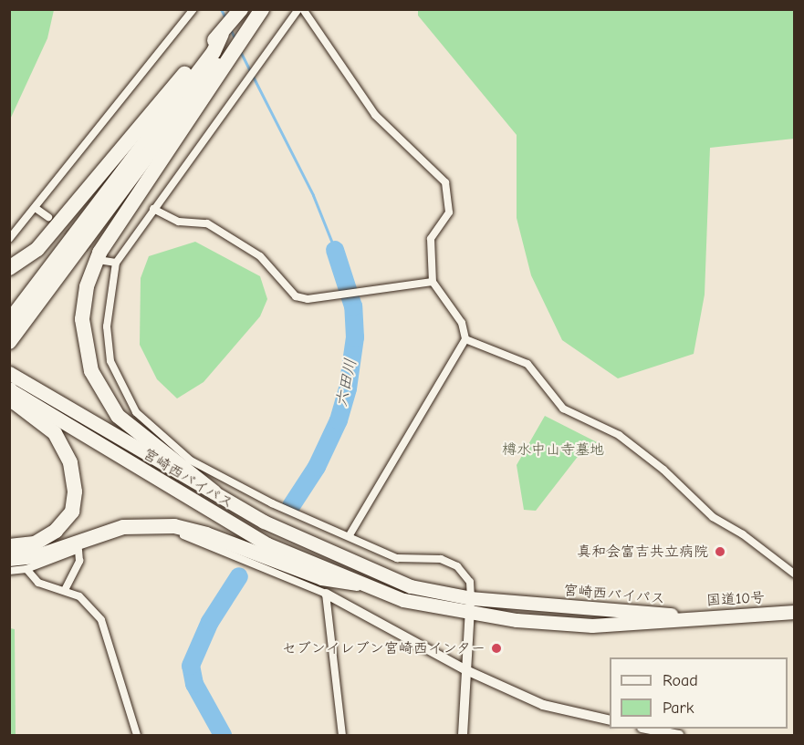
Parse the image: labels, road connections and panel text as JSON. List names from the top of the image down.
{
  "streets": {
    "highway": ["宮崎西バイパス", "国道10号"]
  },
  "crossings": [
    ["宮崎西バイパス", "国道10号"]
  ],
  "water": ["六田川"],
  "parks": ["樽水中山寺墓地"],
  "places": ["真和会富吉共立病院", "セブンイレブン宮崎西インター"],
  "legend": ["Road", "Park"]
}
